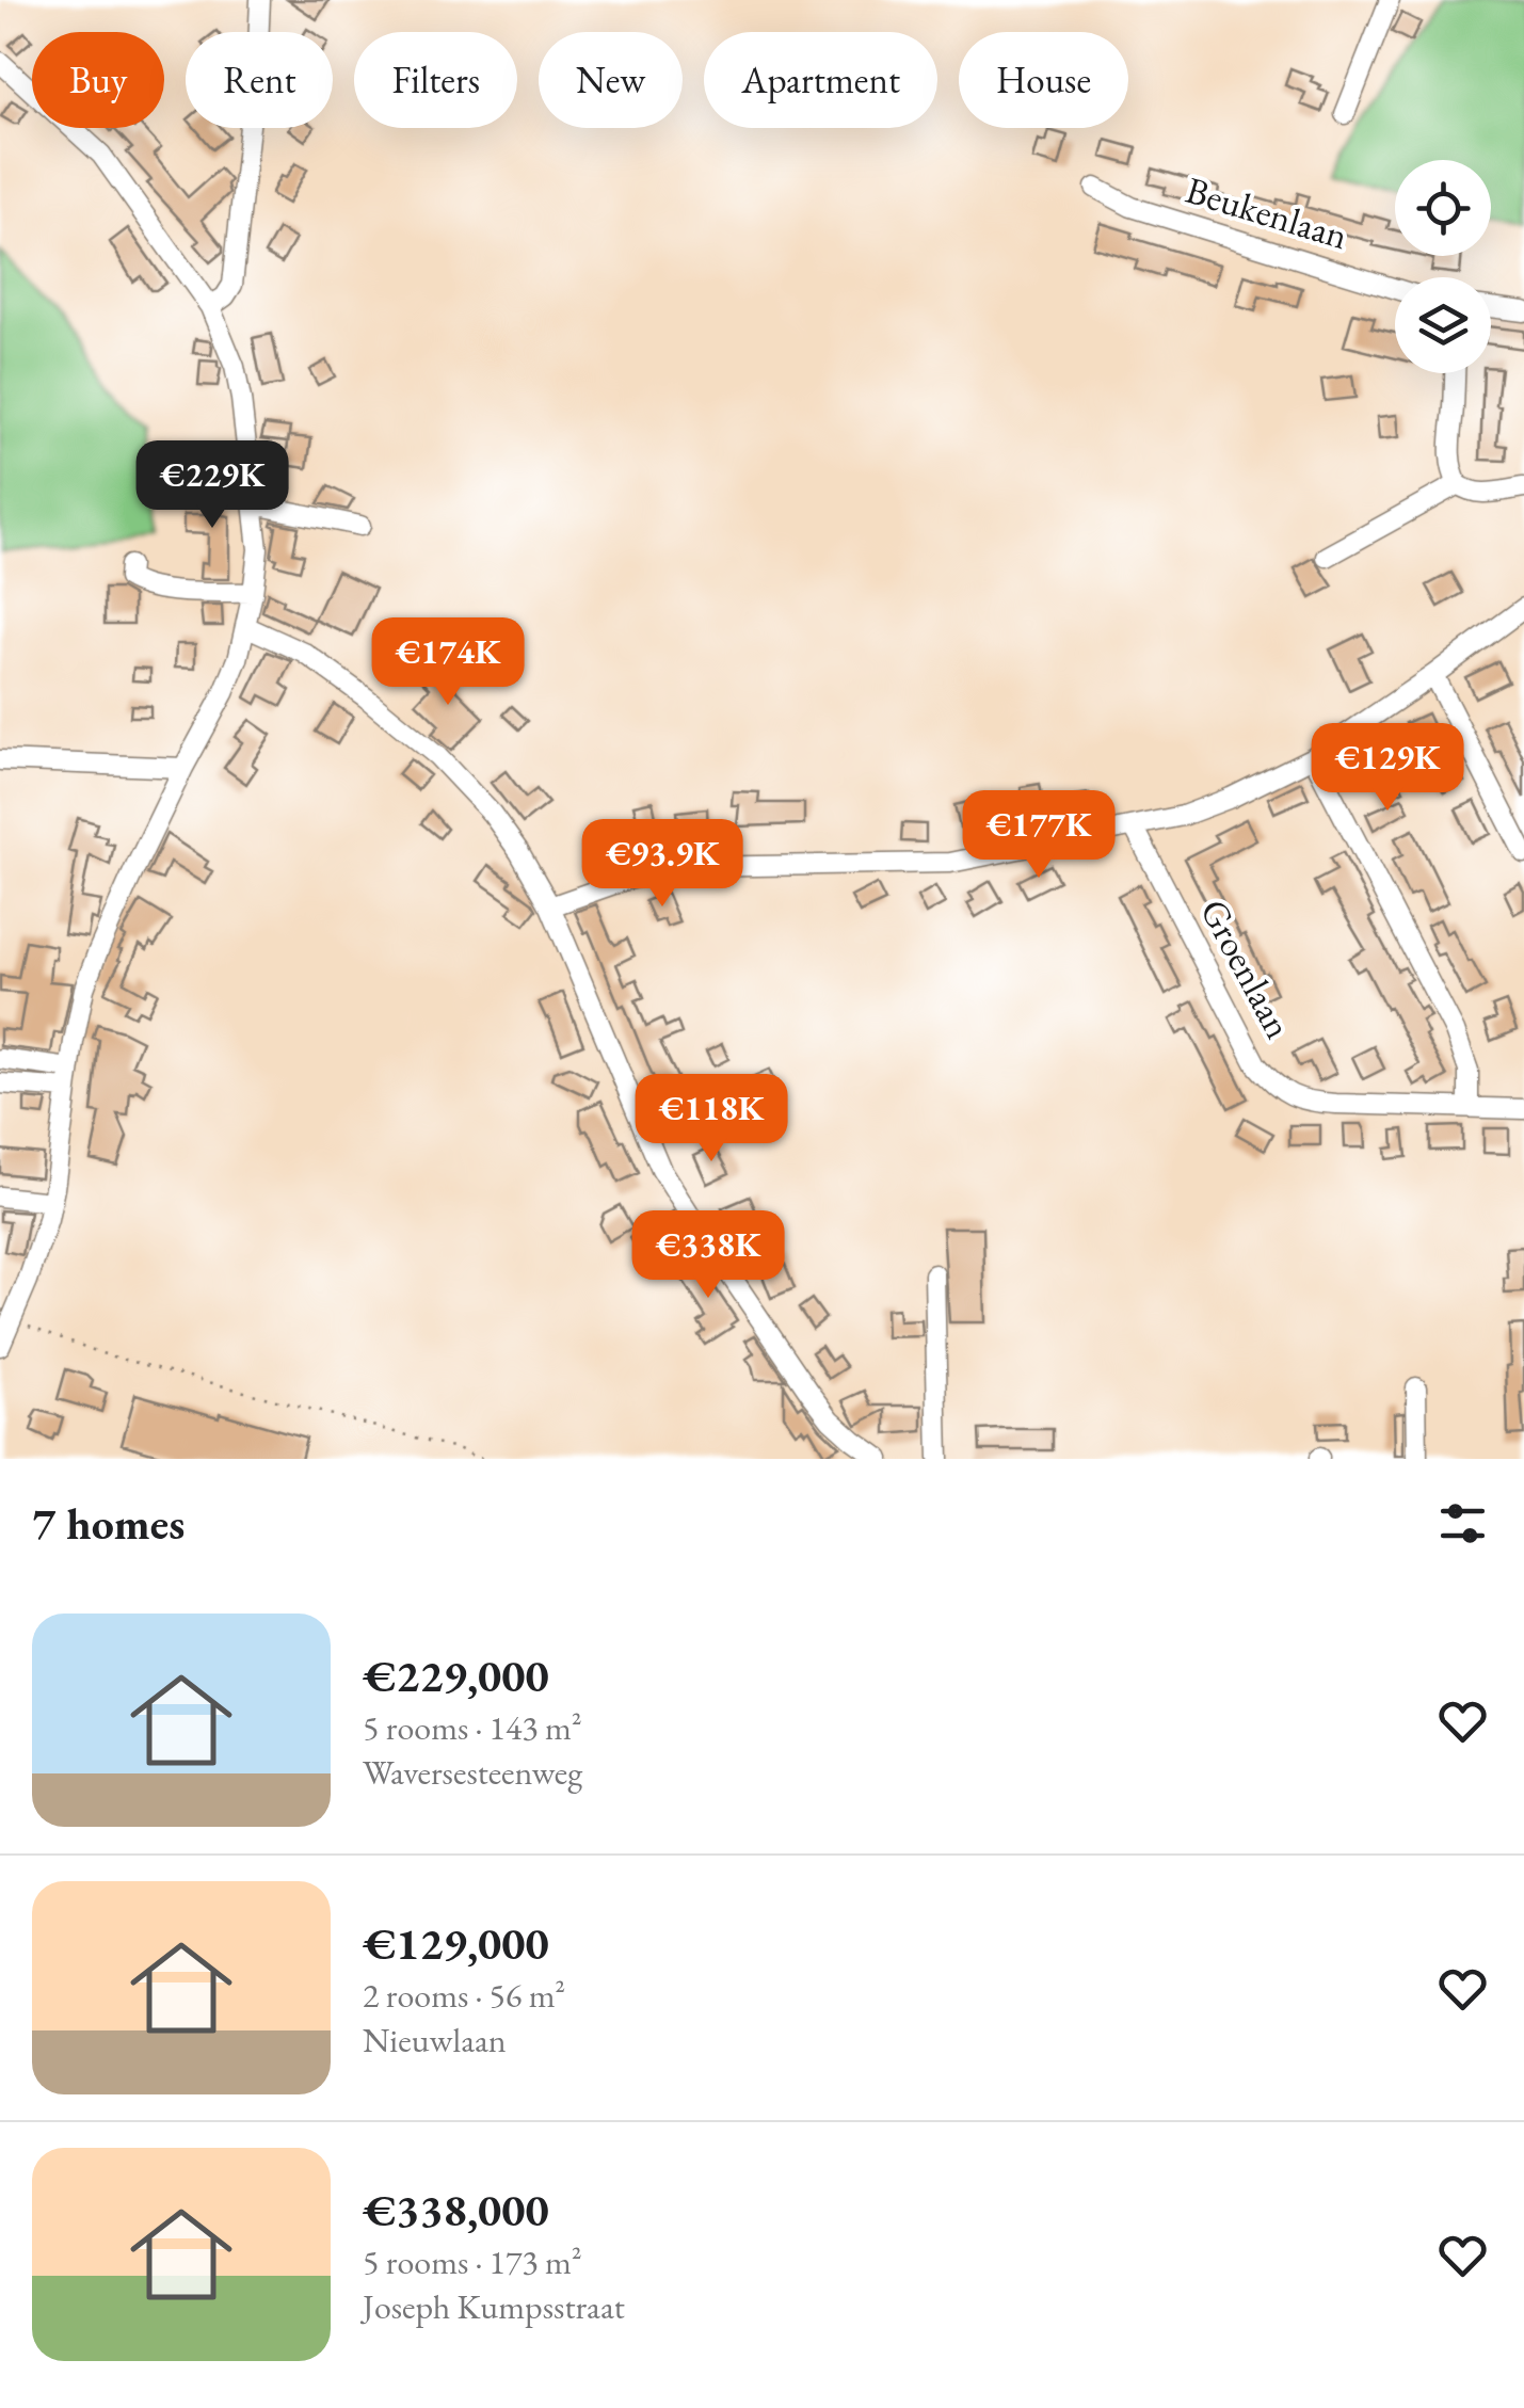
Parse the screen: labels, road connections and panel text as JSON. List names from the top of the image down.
{
  "streets": {
    "street": ["Beukenlaan", "Groenlaan"]
  },
  "page": {
    "chip": [
      "Buy",
      "Rent",
      "Filters",
      "New",
      "Apartment",
      "House"
    ],
    "price": [
      "€229K",
      "€174K",
      "€129K",
      "€177K",
      "€93.9K",
      "€118K",
      "€338K"
    ],
    "heading": "7 homes",
    "list": [
      {
        "name": "€229,000",
        "note": "5 rooms · 143 m² · Waversesteenweg"
      },
      {
        "name": "€129,000",
        "note": "2 rooms · 56 m² · Nieuwlaan"
      },
      {
        "name": "€338,000",
        "note": "5 rooms · 173 m² · Joseph Kumpsstraat"
      }
    ]
  }
}
